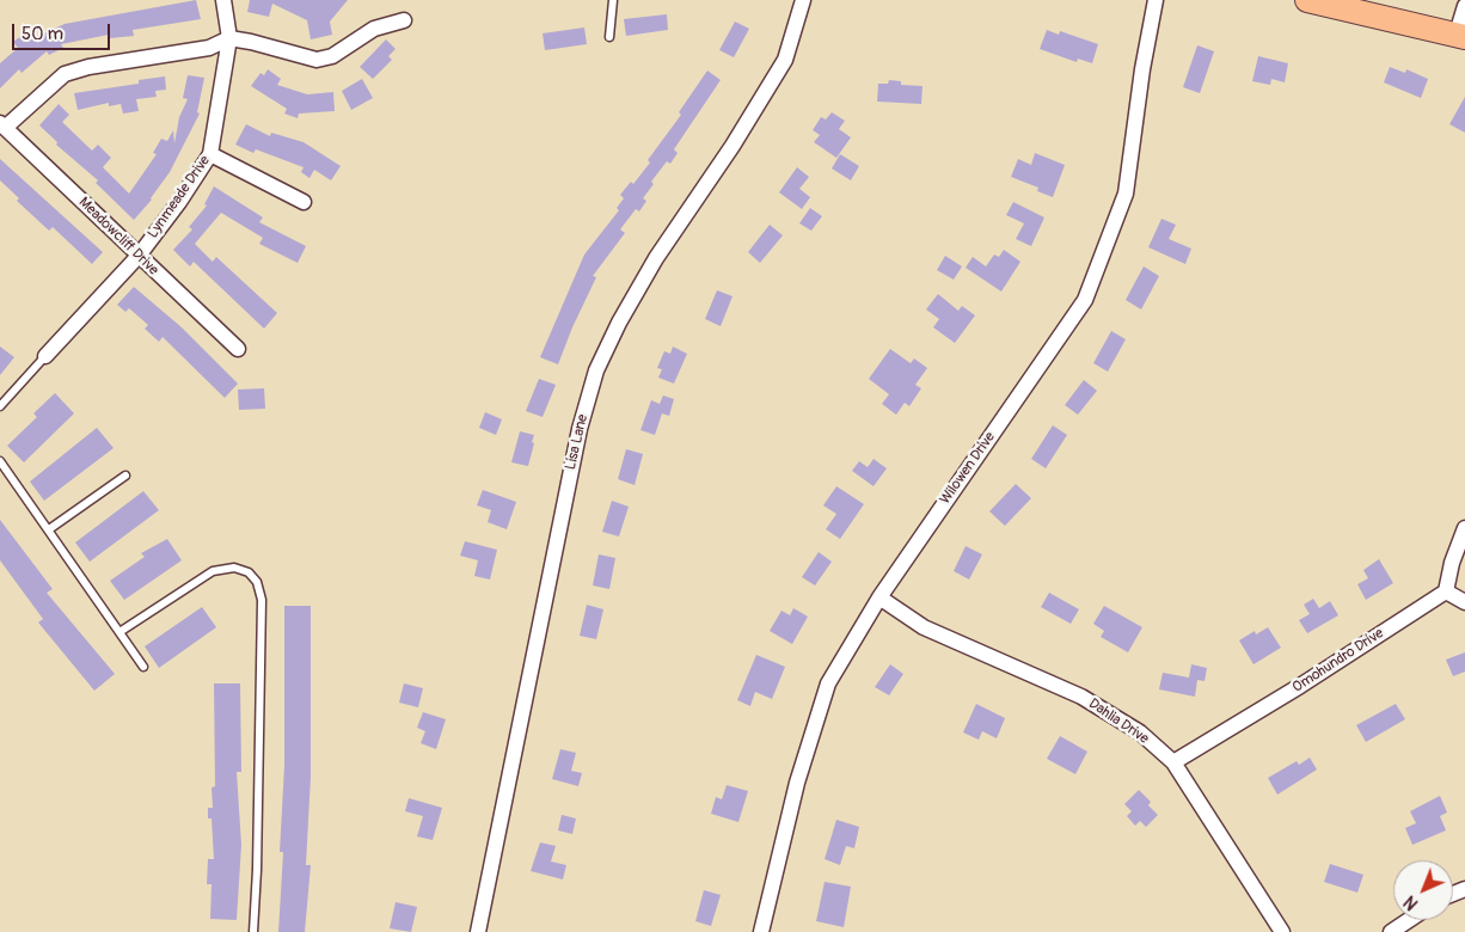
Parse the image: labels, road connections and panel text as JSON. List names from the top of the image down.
{
  "streets": {
    "street": [
      "Lynmeade Drive",
      "Meadowcliff Drive",
      "Lisa Lane",
      "Wilowen Drive",
      "Omohundro Drive",
      "Dahlia Drive"
    ]
  },
  "crossings": [
    ["Lynmeade Drive", "Meadowcliff Drive"],
    ["Wilowen Drive", "Dahlia Drive"],
    ["Omohundro Drive", "Dahlia Drive"]
  ],
  "scale_bar": "50 m",
  "north": "bottom left"
}
